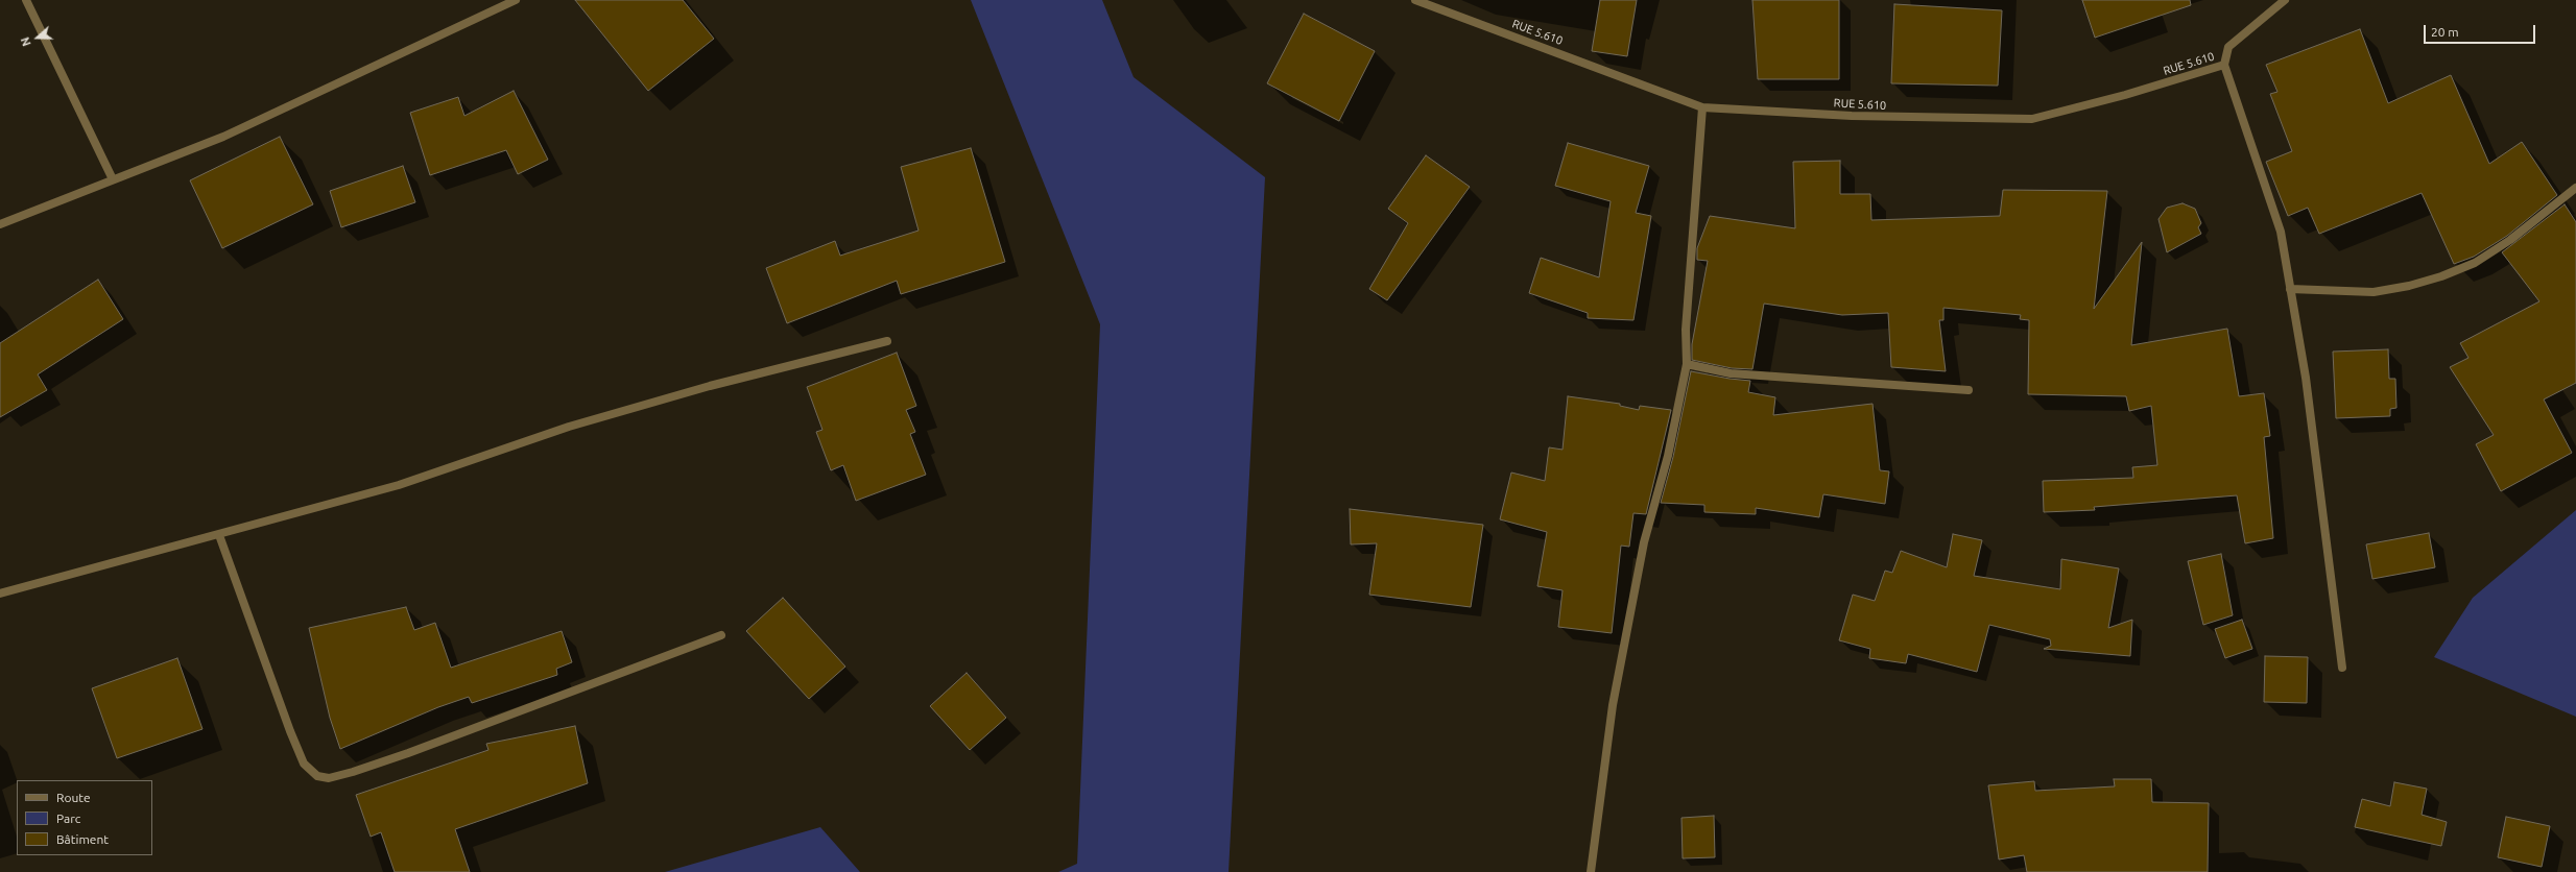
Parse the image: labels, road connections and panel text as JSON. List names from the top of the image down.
{
  "streets": {
    "street": ["RUE 5.610"]
  },
  "legend": ["Route", "Parc", "Bâtiment"],
  "scale_bar": "20 m",
  "north": "left"
}
